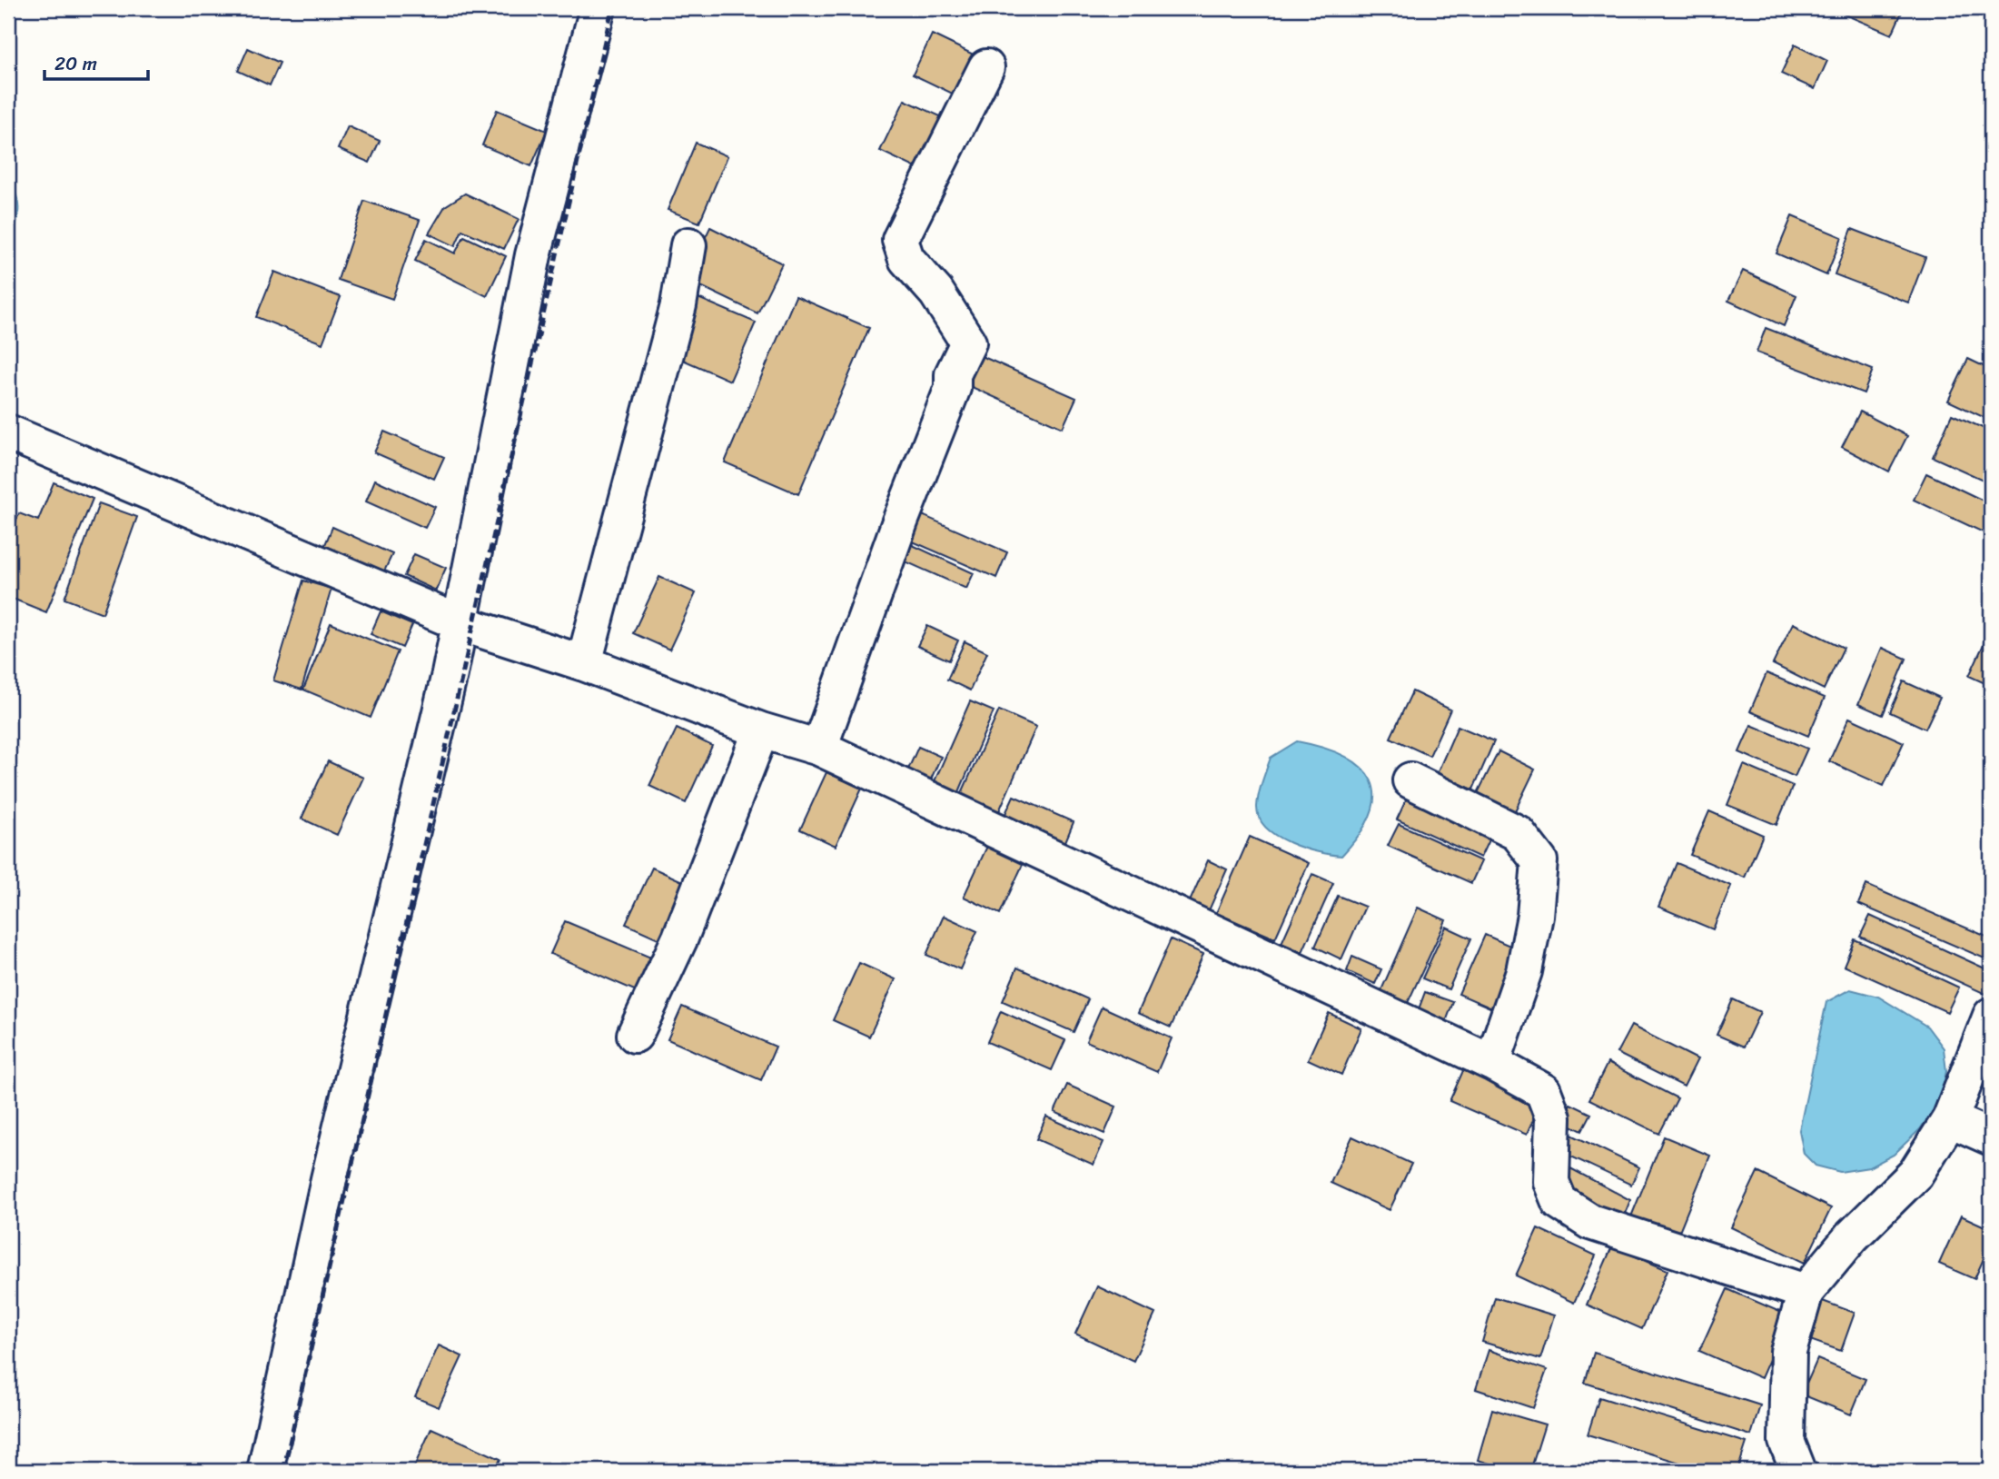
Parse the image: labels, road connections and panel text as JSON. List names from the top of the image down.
{
  "scale_bar": "20 m"
}
